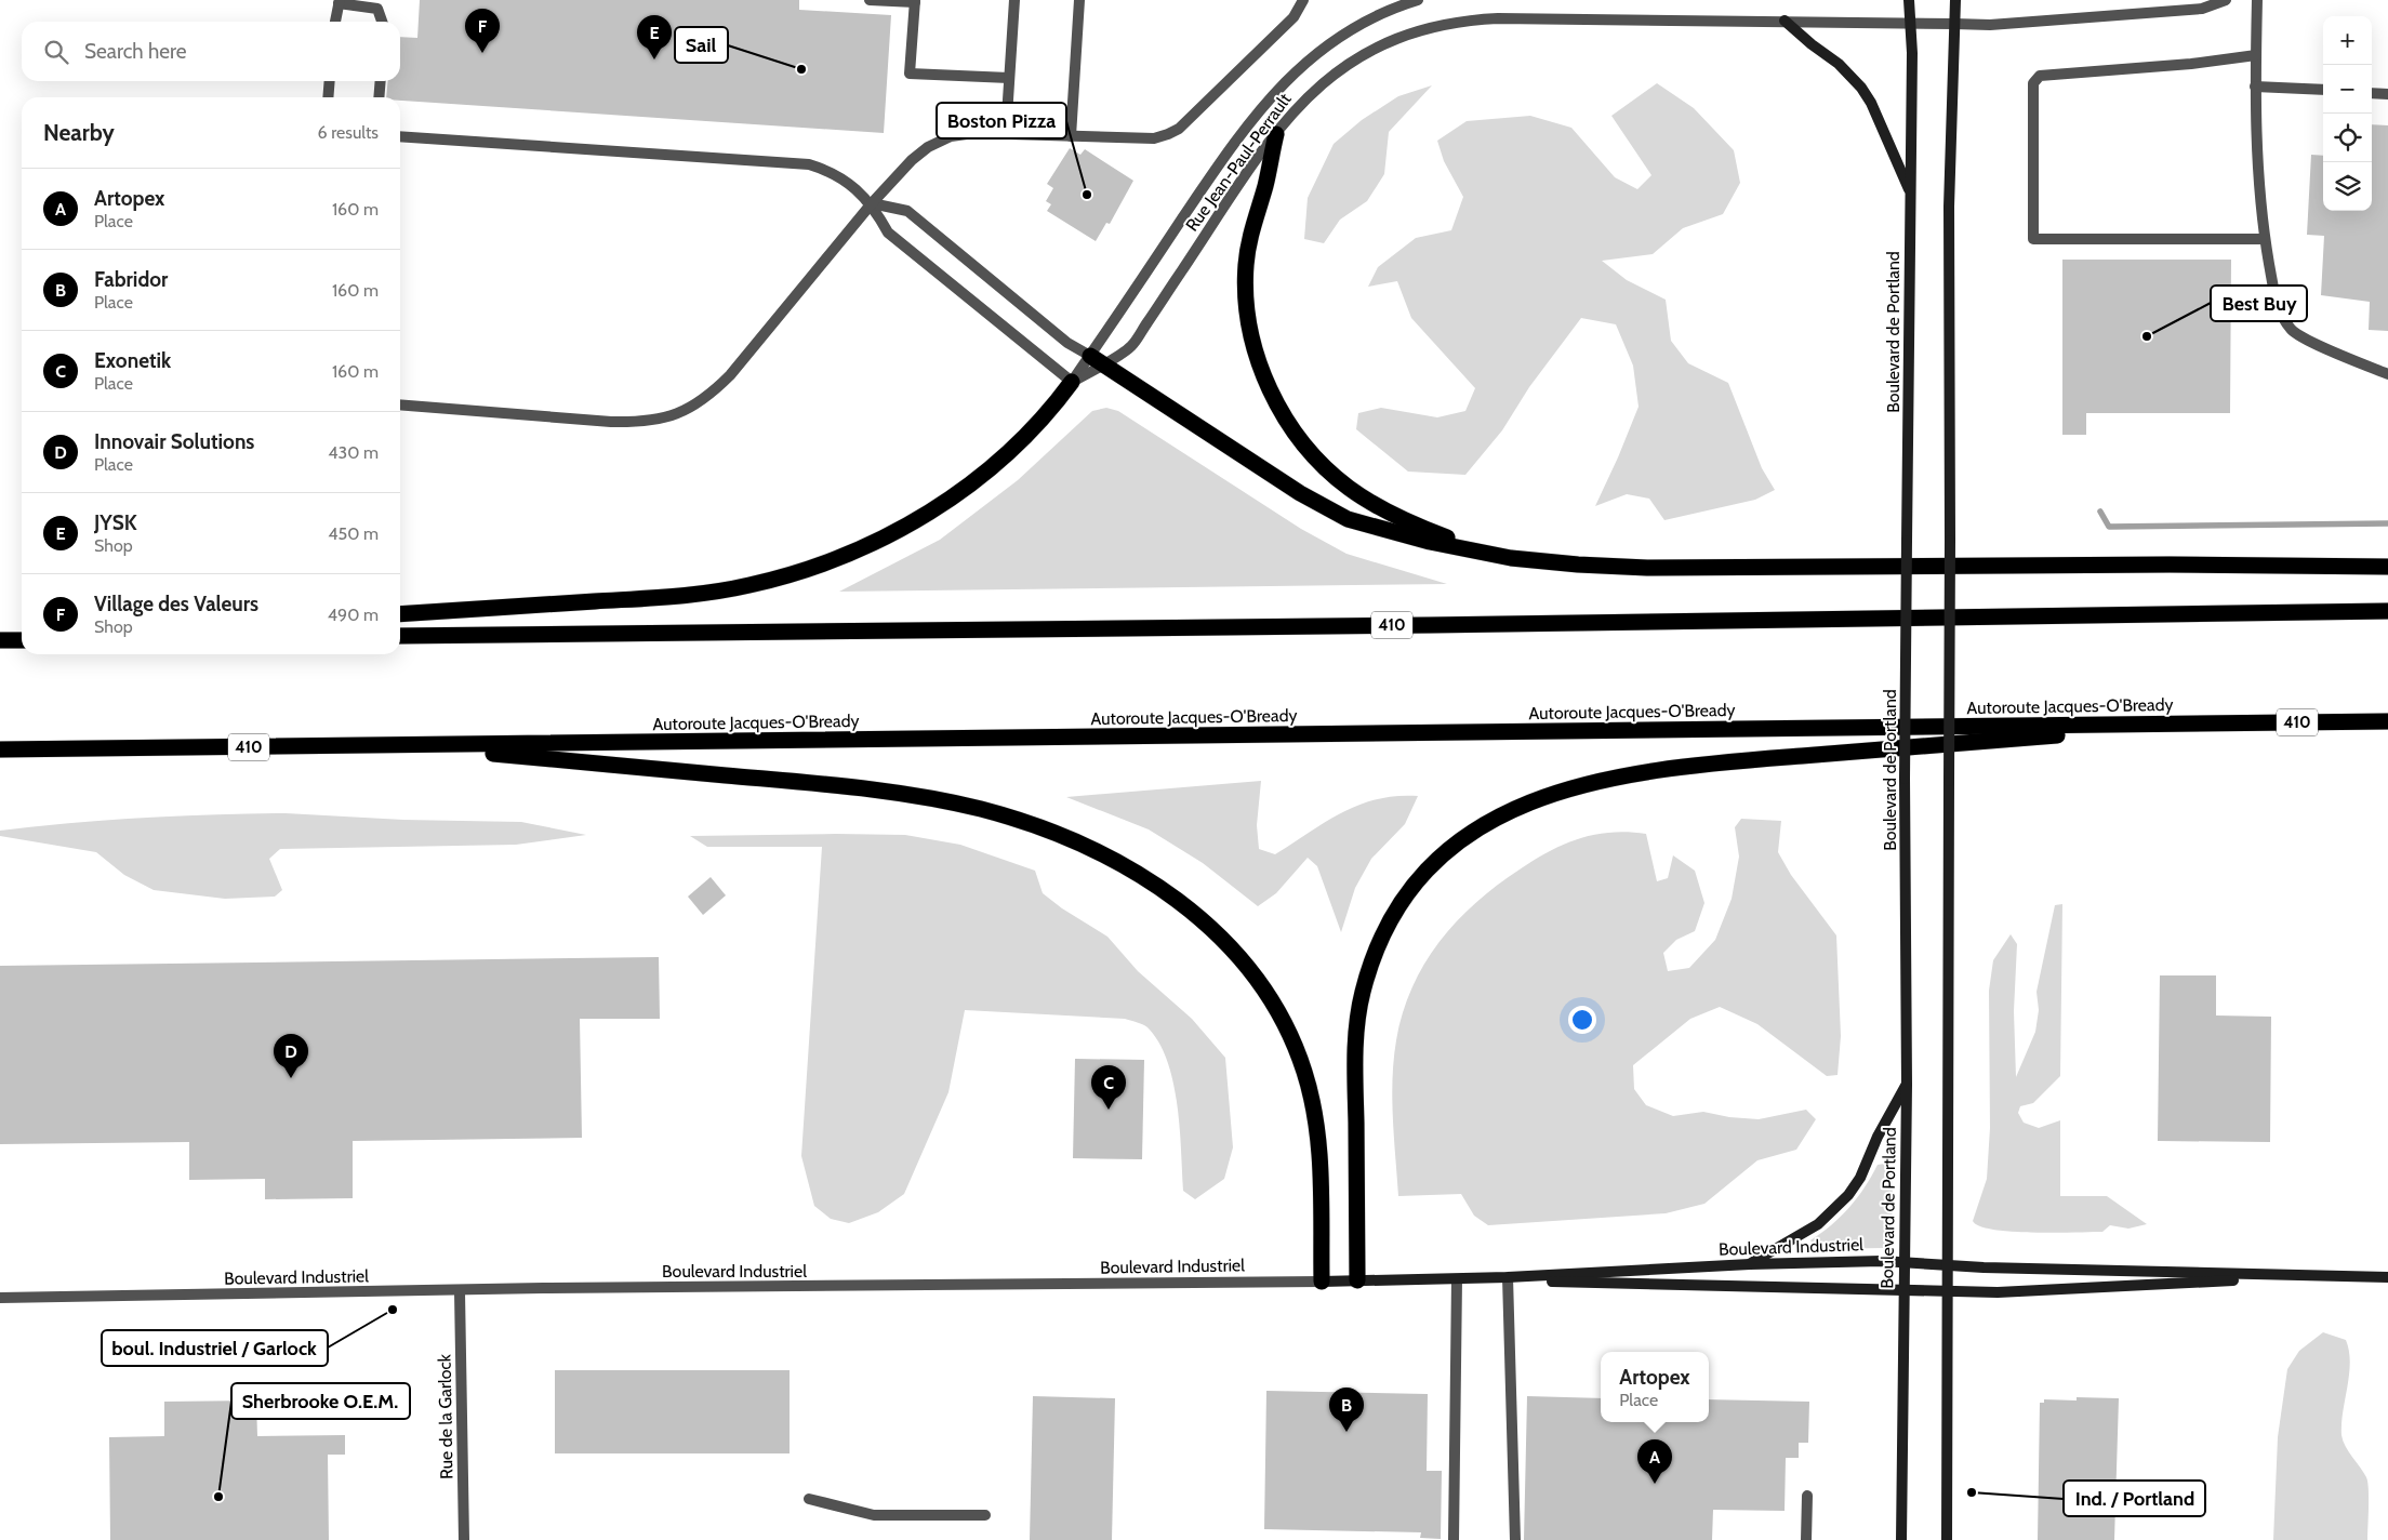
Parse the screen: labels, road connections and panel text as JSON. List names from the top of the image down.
{
  "streets": {
    "highway": ["410", "Autoroute Jacques-O'Bready"],
    "main road": ["Boulevard de Portland", "Boulevard Industriel"],
    "street": ["Rue Jean-Paul-Perrault", "Rue de la Garlock"]
  },
  "crossings": [
    ["Rue Jean-Paul-Perrault", "Boulevard de Portland"],
    ["Boulevard de Portland", "Boulevard Industriel"],
    ["Boulevard Industriel", "Rue de la Garlock"]
  ],
  "places": [
    "Sail",
    "Boston Pizza",
    "Best Buy",
    "boul. Industriel / Garlock",
    "Ind. / Portland",
    "Sherbrooke O.E.M."
  ],
  "page": {
    "pins": [
      "F",
      "E",
      "D",
      "C",
      "B",
      "A"
    ],
    "map_buttons": ["+", "−"],
    "search": "Search here",
    "heading": ["Nearby", "6 results"],
    "list": [
      {
        "mark": "A",
        "name": "Artopex",
        "note": "Place",
        "value": "160 m"
      },
      {
        "mark": "B",
        "name": "Fabridor",
        "note": "Place",
        "value": "160 m"
      },
      {
        "mark": "C",
        "name": "Exonetik",
        "note": "Place",
        "value": "160 m"
      },
      {
        "mark": "D",
        "name": "Innovair Solutions",
        "note": "Place",
        "value": "430 m"
      },
      {
        "mark": "E",
        "name": "JYSK",
        "note": "Shop",
        "value": "450 m"
      },
      {
        "mark": "F",
        "name": "Village des Valeurs",
        "note": "Shop",
        "value": "490 m"
      }
    ],
    "popup": ["Artopex", "Place"]
  }
}
